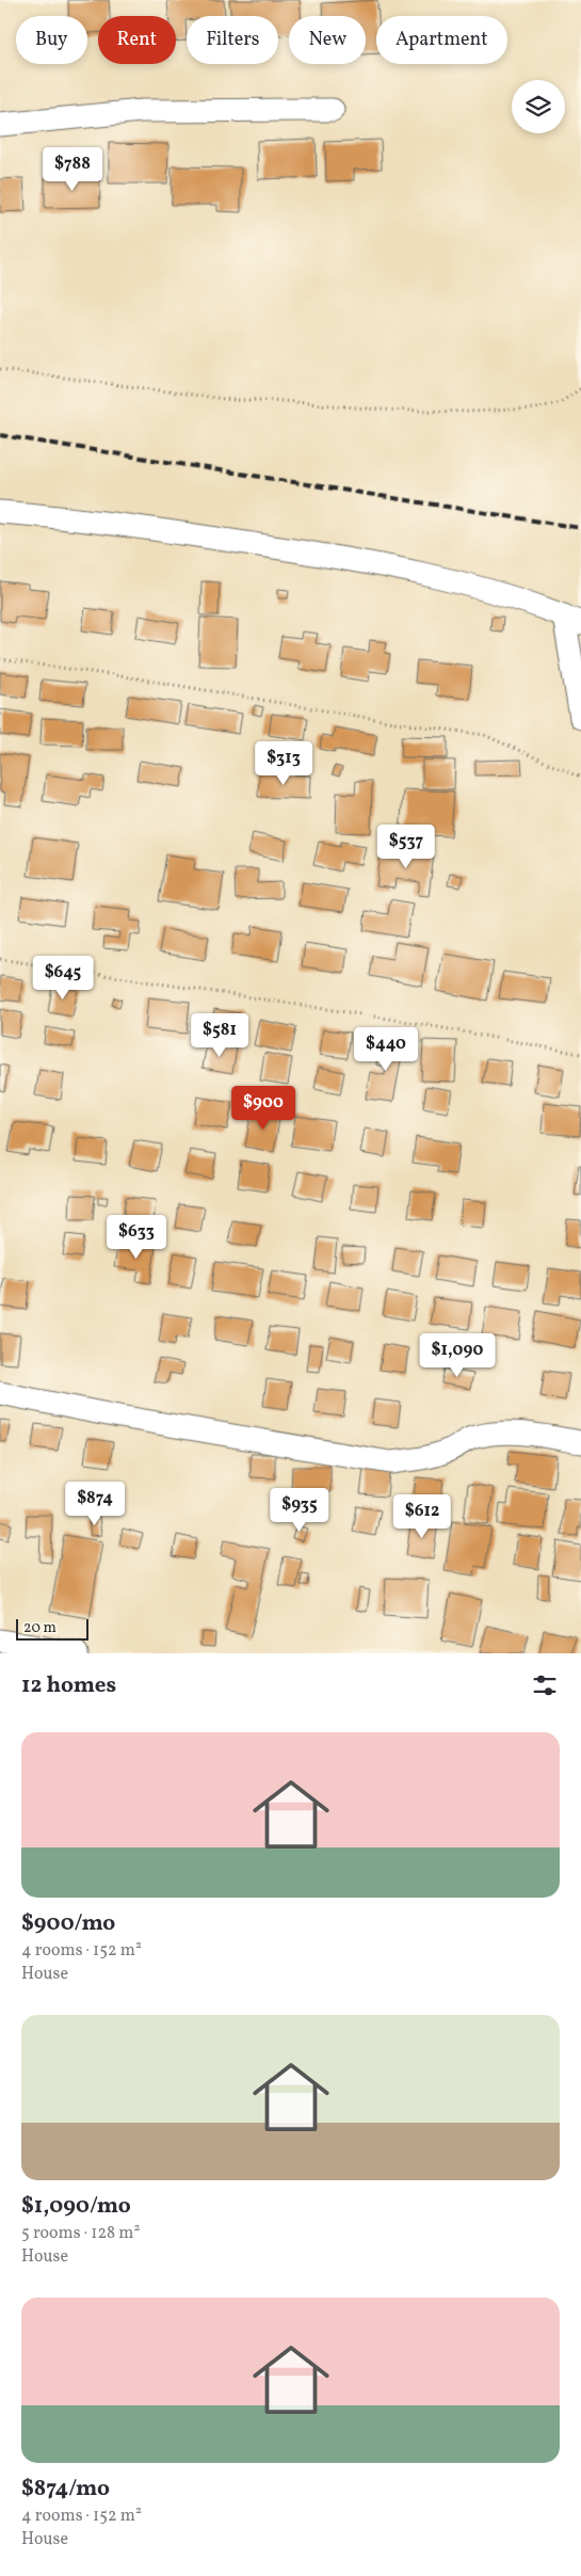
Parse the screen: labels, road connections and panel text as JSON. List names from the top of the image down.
{
  "scale_bar": "20 m",
  "page": {
    "chip": [
      "Buy",
      "Rent",
      "Filters",
      "New",
      "Apartment"
    ],
    "price": [
      "$788",
      "$313",
      "$537",
      "$645",
      "$581",
      "$440",
      "$900",
      "$633",
      "$1,090",
      "$874",
      "$935",
      "$612"
    ],
    "scale": "20 m",
    "heading": "12 homes",
    "list": [
      {
        "name": "$900/mo",
        "note": "4 rooms · 152 m² · House"
      },
      {
        "name": "$1,090/mo",
        "note": "5 rooms · 128 m² · House"
      },
      {
        "name": "$874/mo",
        "note": "4 rooms · 152 m² · House"
      }
    ]
  }
}
